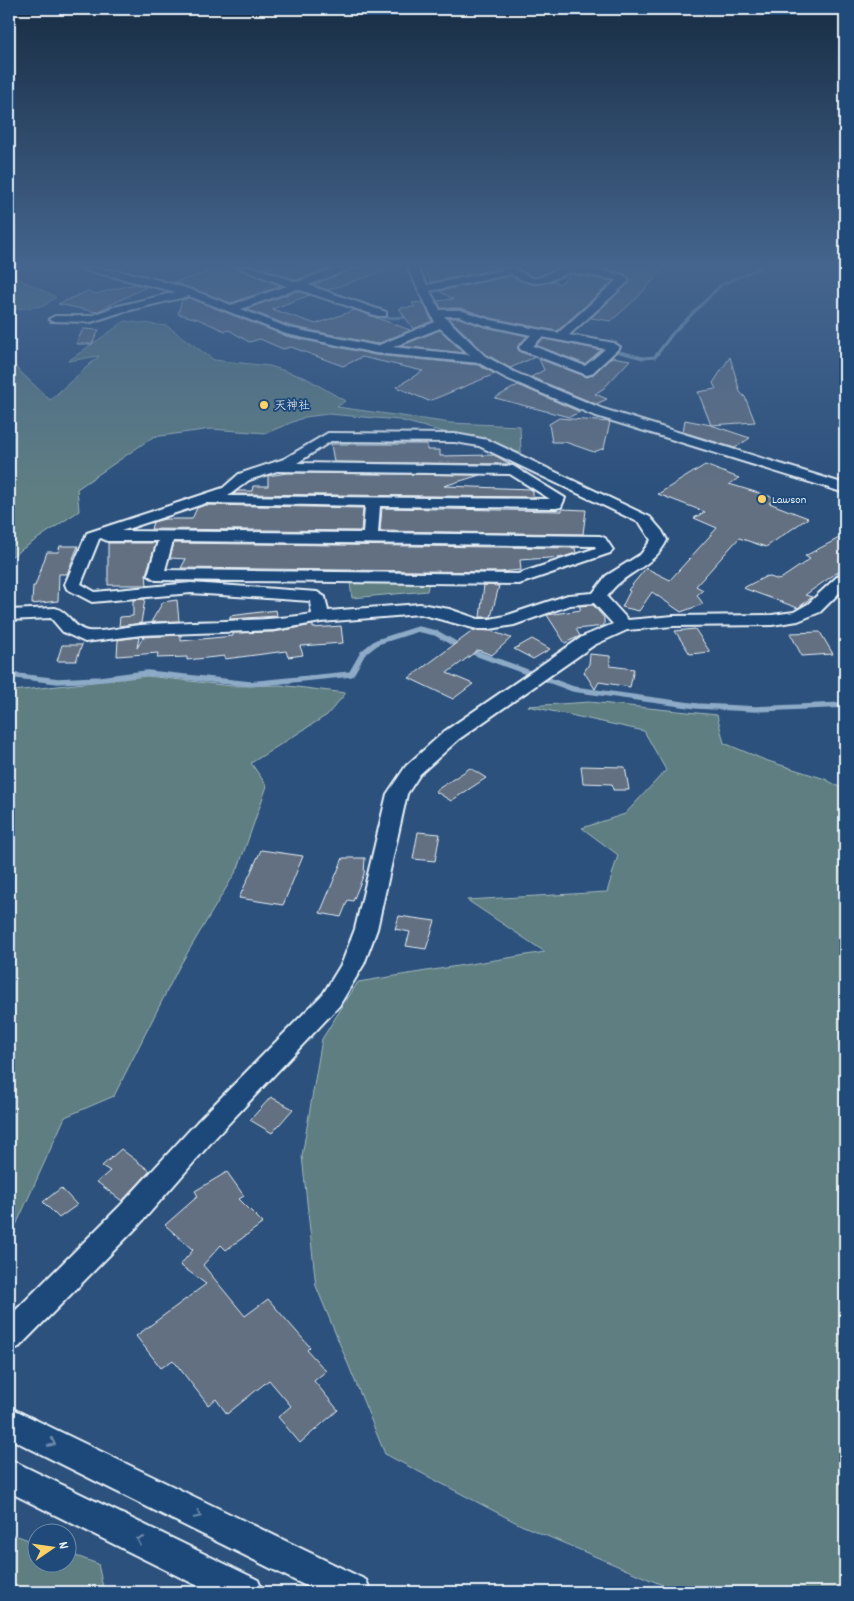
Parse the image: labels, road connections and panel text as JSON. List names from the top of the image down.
{
  "places": ["天神社", "Lawson"],
  "north": "right"
}
